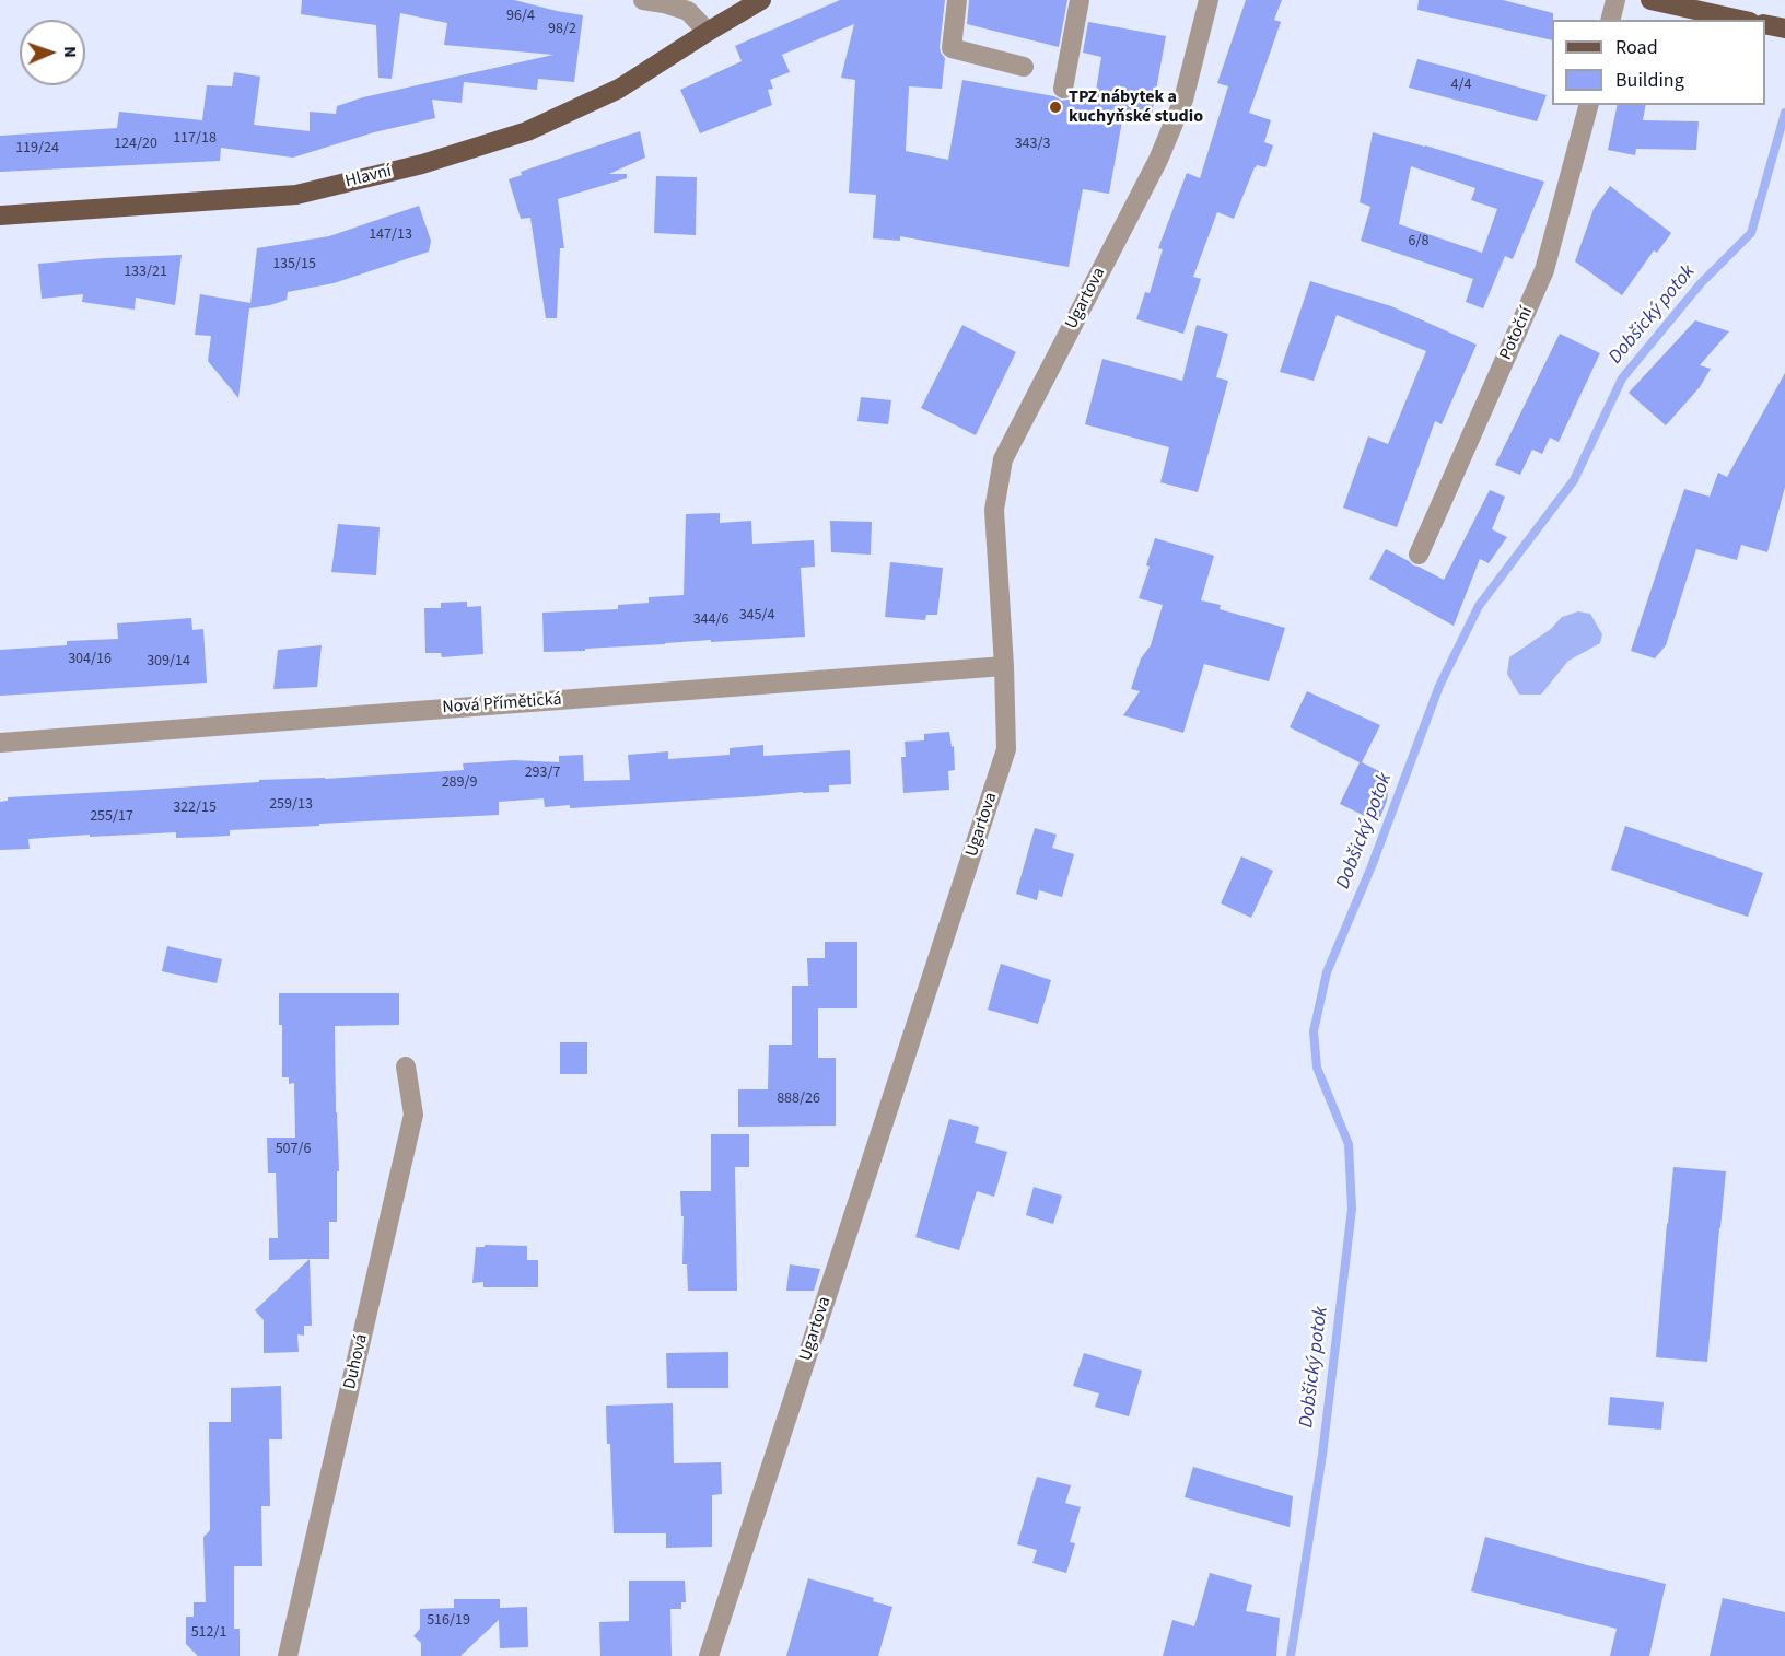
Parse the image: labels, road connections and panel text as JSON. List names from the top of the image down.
{
  "streets": {
    "main road": ["Hlavní"],
    "street": [
      "Ugartova",
      "Potoční",
      "Nová Přímětická",
      "Duhová"
    ]
  },
  "crossings": [
    ["Ugartova", "Nová Přímětická"]
  ],
  "water": ["Dobšický potok"],
  "places": ["TPZ nábytek a kuchyňské studio"],
  "house_numbers": [
    "96/4",
    "98/2",
    "4/4",
    "117/18",
    "124/20",
    "343/3",
    "119/24",
    "147/13",
    "6/8",
    "135/15",
    "133/21",
    "345/4",
    "344/6",
    "304/16",
    "309/14",
    "293/7",
    "289/9",
    "259/13",
    "322/15",
    "255/17",
    "888/26",
    "507/6",
    "516/19",
    "512/1"
  ],
  "legend": ["Road", "Building"],
  "north": "right"
}
